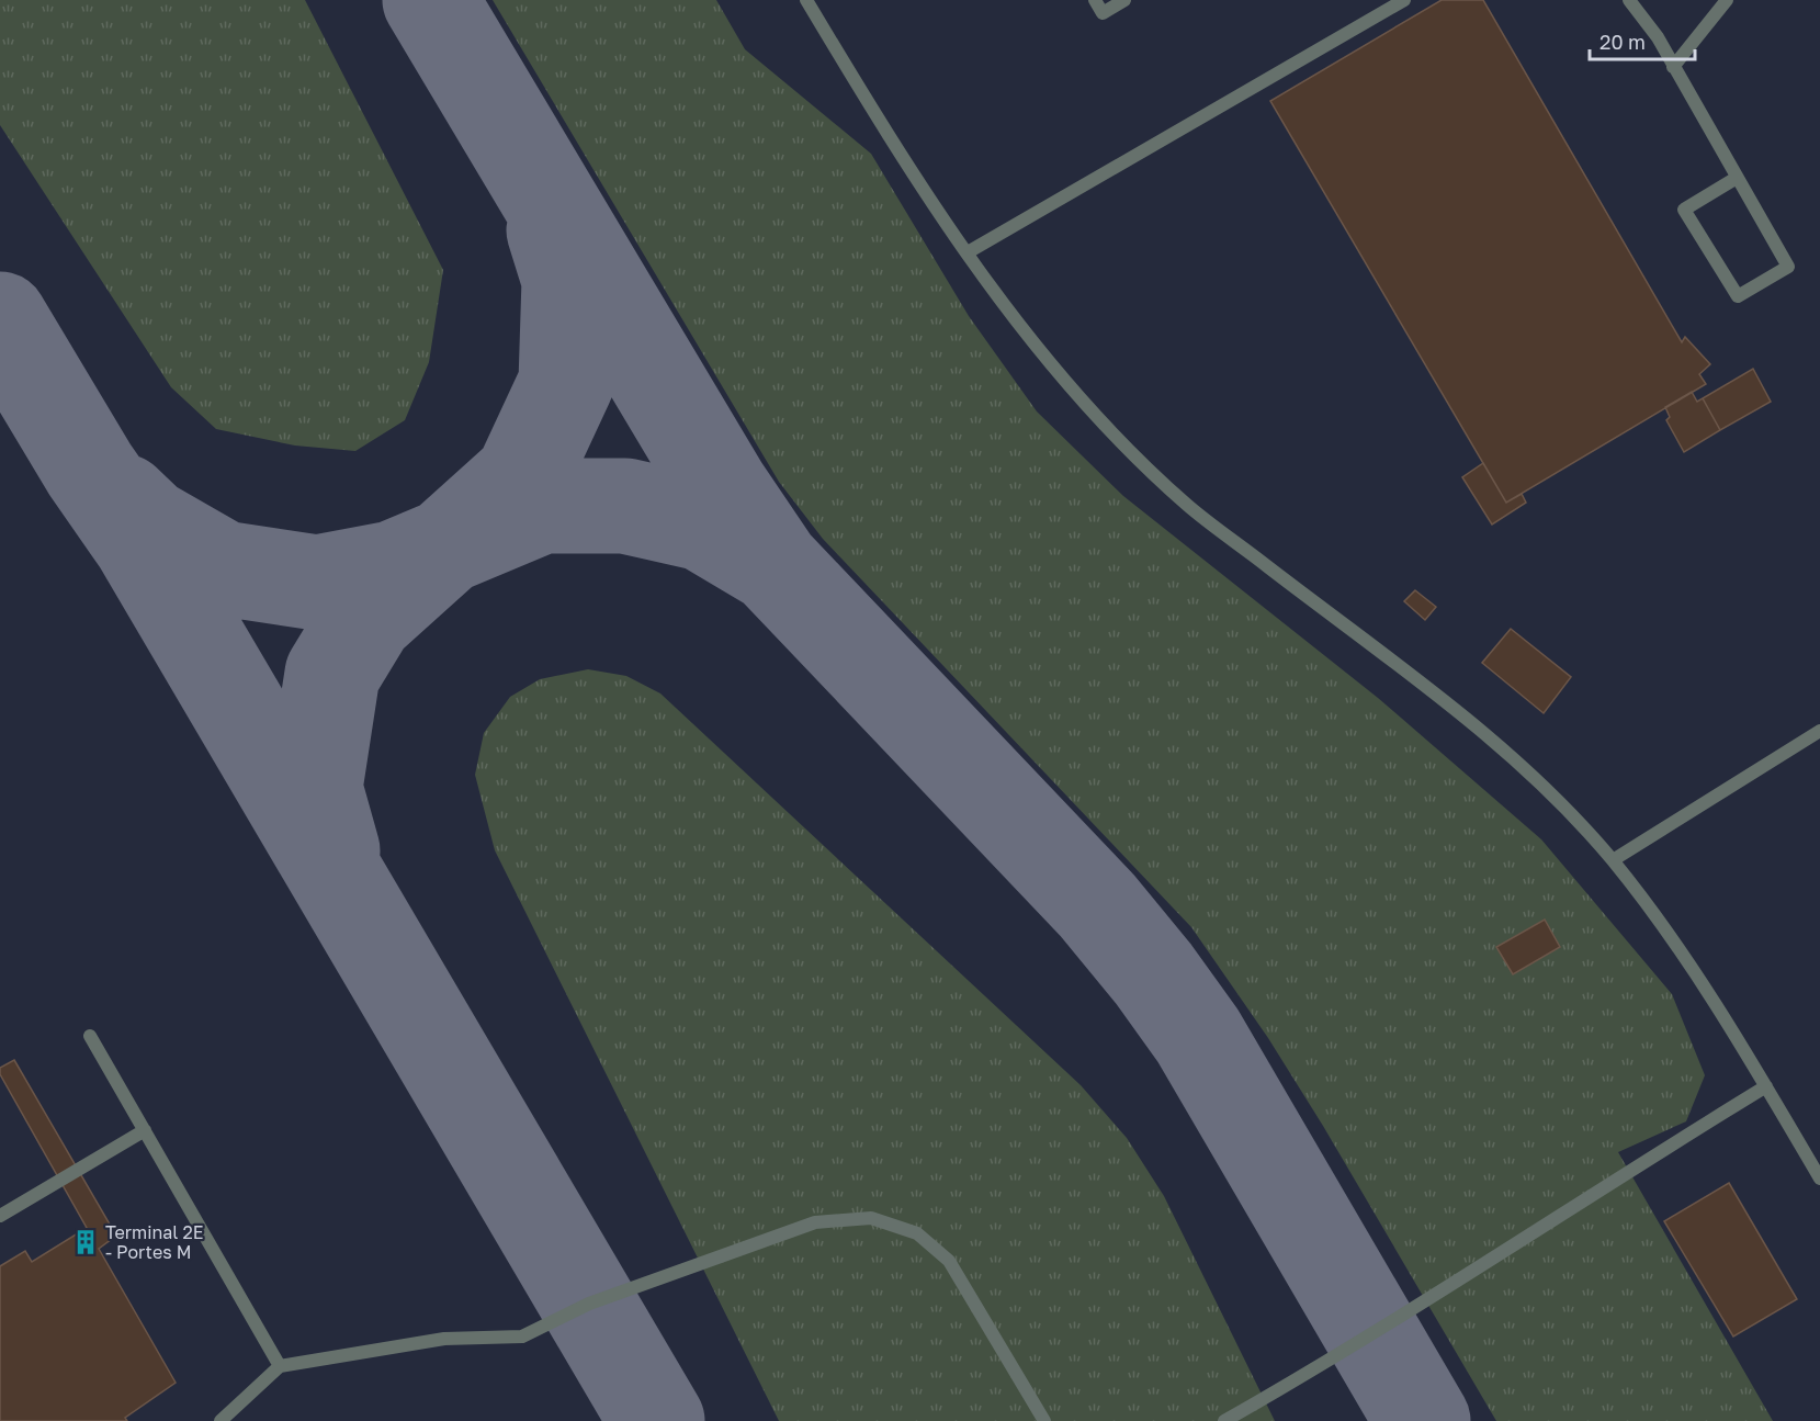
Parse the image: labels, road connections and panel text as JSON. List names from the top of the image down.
{
  "places": {
    "building": ["Terminal 2E - Portes M"]
  },
  "scale_bar": "20 m"
}
